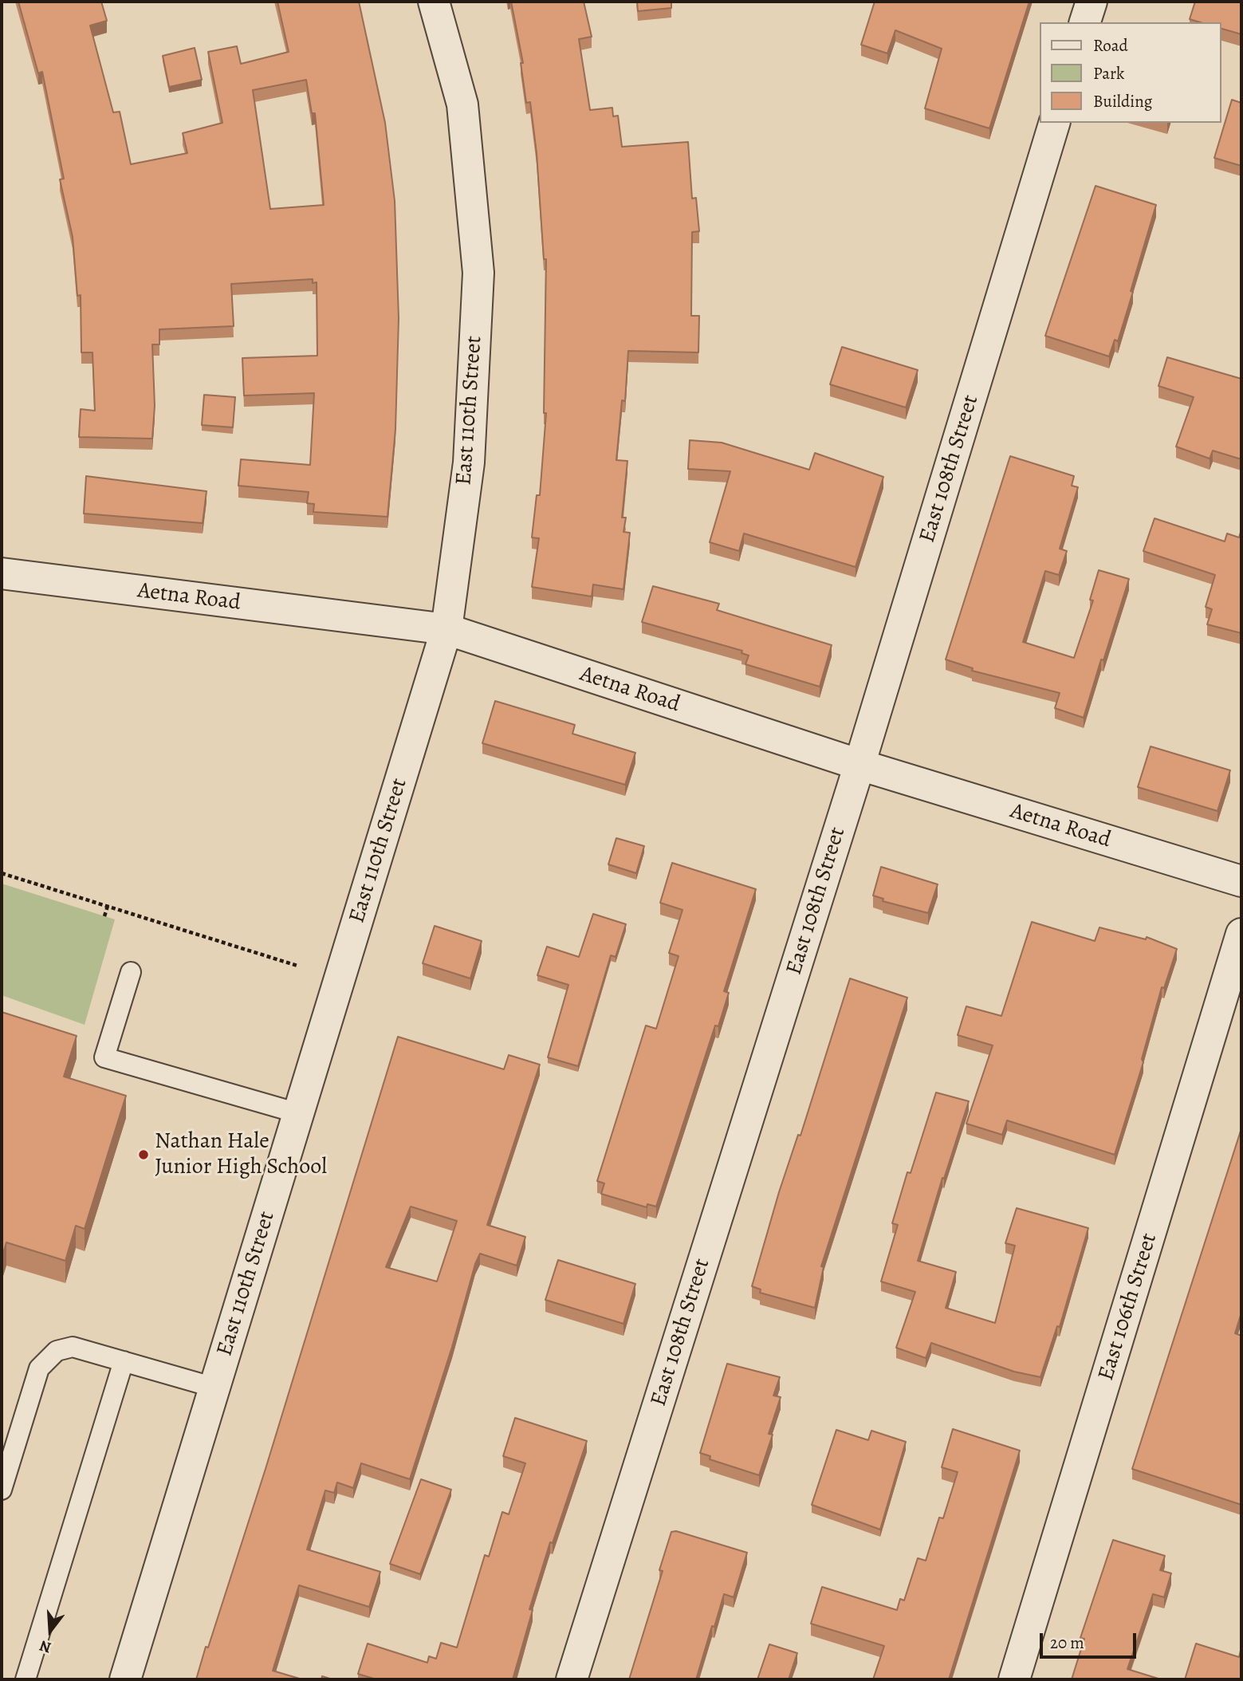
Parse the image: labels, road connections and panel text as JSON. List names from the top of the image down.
{
  "streets": {
    "street": [
      "East 110th Street",
      "East 108th Street",
      "Aetna Road",
      "East 106th Street"
    ]
  },
  "crossings": [
    ["East 110th Street", "Aetna Road"],
    ["East 108th Street", "Aetna Road"]
  ],
  "places": ["Nathan Hale Junior High School"],
  "legend": ["Road", "Park", "Building"],
  "scale_bar": "20 m",
  "north": "bottom"
}
